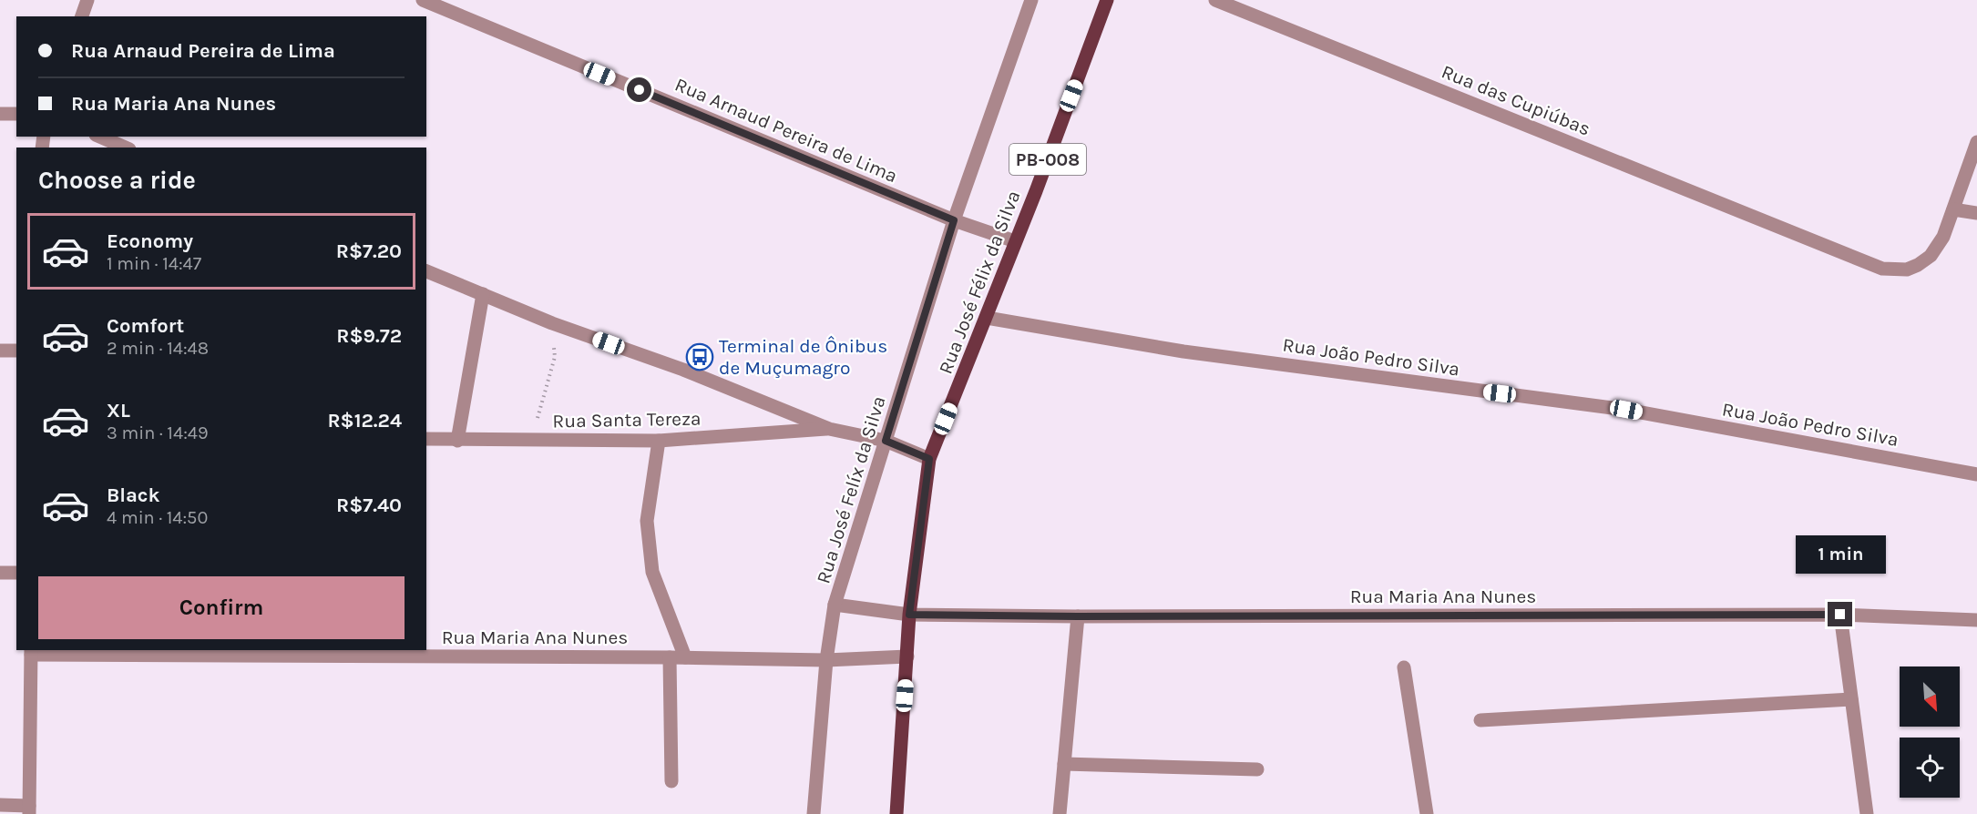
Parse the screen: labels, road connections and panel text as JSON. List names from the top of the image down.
{
  "streets": {
    "main road": ["PB-008", "Rua José Félix da Silva"],
    "street": [
      "Rua das Cupiúbas",
      "Rua Arnaud Pereira de Lima",
      "Rua João Pedro Silva",
      "Rua Santa Tereza",
      "Rua José Felíx da Silva",
      "Rua Maria Ana Nunes"
    ]
  },
  "crossings": [
    ["Rua Arnaud Pereira de Lima", "Rua José Félix da Silva"],
    ["Rua Arnaud Pereira de Lima", "Rua José Felíx da Silva"],
    ["Rua José Félix da Silva", "Rua João Pedro Silva"],
    ["Rua José Félix da Silva", "Rua Maria Ana Nunes"],
    ["Rua José Felíx da Silva", "Rua Maria Ana Nunes"]
  ],
  "places": {
    "bus stop": ["Terminal de Ônibus de Muçumagro"]
  },
  "north": "bottom right",
  "page": {
    "banner": ["Rua Arnaud Pereira de Lima", "Rua Maria Ana Nunes"],
    "heading": "Choose a ride",
    "list": [
      {
        "name": "Economy",
        "note": "1 min · 14:47",
        "value": "R$7.20"
      },
      {
        "name": "Comfort",
        "note": "2 min · 14:48",
        "value": "R$9.72"
      },
      {
        "name": "XL",
        "note": "3 min · 14:49",
        "value": "R$12.24"
      },
      {
        "name": "Black",
        "note": "4 min · 14:50",
        "value": "R$7.40"
      }
    ],
    "bubble": "1 min",
    "buttons": "Confirm"
  }
}
